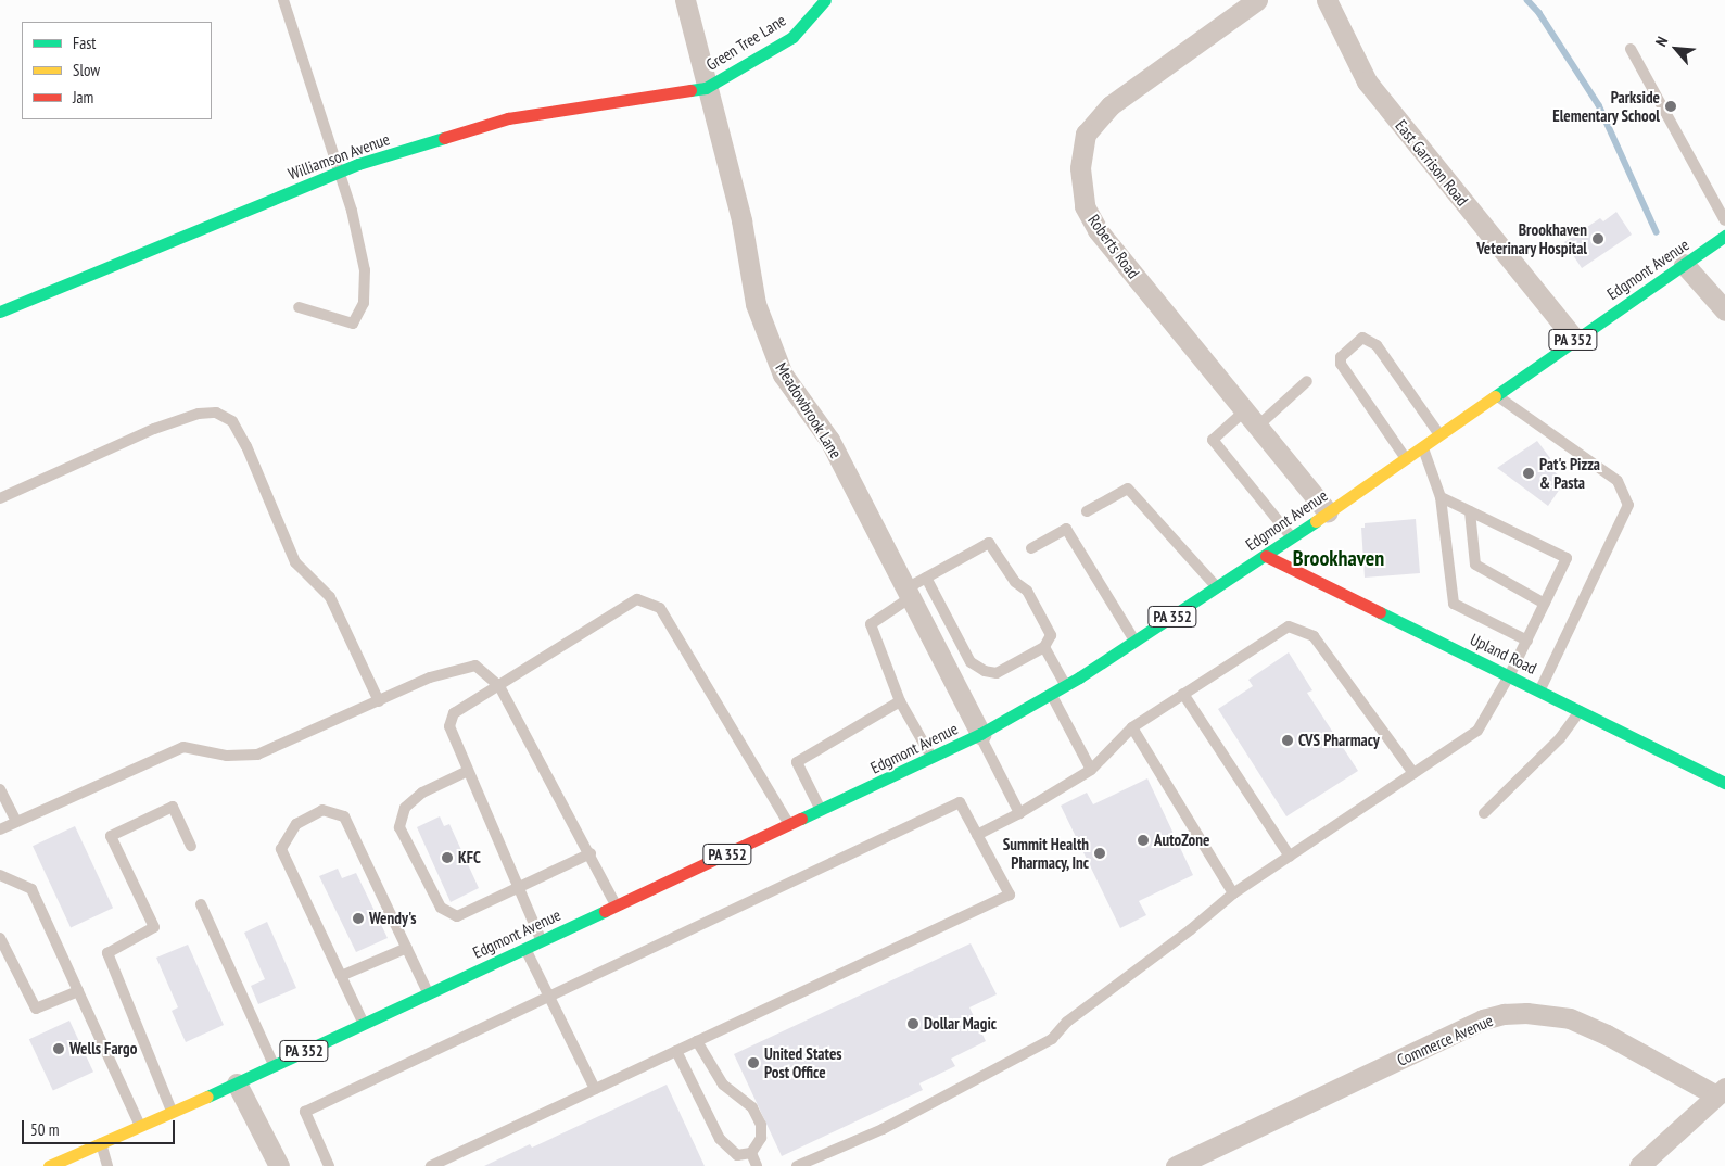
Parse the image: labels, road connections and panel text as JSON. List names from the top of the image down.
{
  "streets": {
    "main road": [
      "Green Tree Lane",
      "Williamson Avenue",
      "Edgmont Avenue",
      "PA 352",
      "Upland Road"
    ],
    "street": [
      "East Garrison Road",
      "Roberts Road",
      "Meadowbrook Lane",
      "Commerce Avenue"
    ]
  },
  "crossings": [
    ["Green Tree Lane", "Williamson Avenue"],
    ["Green Tree Lane", "Meadowbrook Lane"],
    ["Williamson Avenue", "Meadowbrook Lane"],
    ["East Garrison Road", "Edgmont Avenue"],
    ["Roberts Road", "Edgmont Avenue"],
    ["Edgmont Avenue", "Meadowbrook Lane"],
    ["Edgmont Avenue", "Upland Road"]
  ],
  "districts": ["Brookhaven"],
  "places": [
    "Parkside Elementary School",
    "Brookhaven Veterinary Hospital",
    "Pat's Pizza & Pasta",
    "CVS Pharmacy",
    "AutoZone",
    "Summit Health Pharmacy, Inc",
    "KFC",
    "Wendy's",
    "Dollar Magic",
    "Wells Fargo",
    "United States Post Office"
  ],
  "legend": ["Fast", "Slow", "Jam"],
  "scale_bar": "50 m",
  "north": "top left"
}
